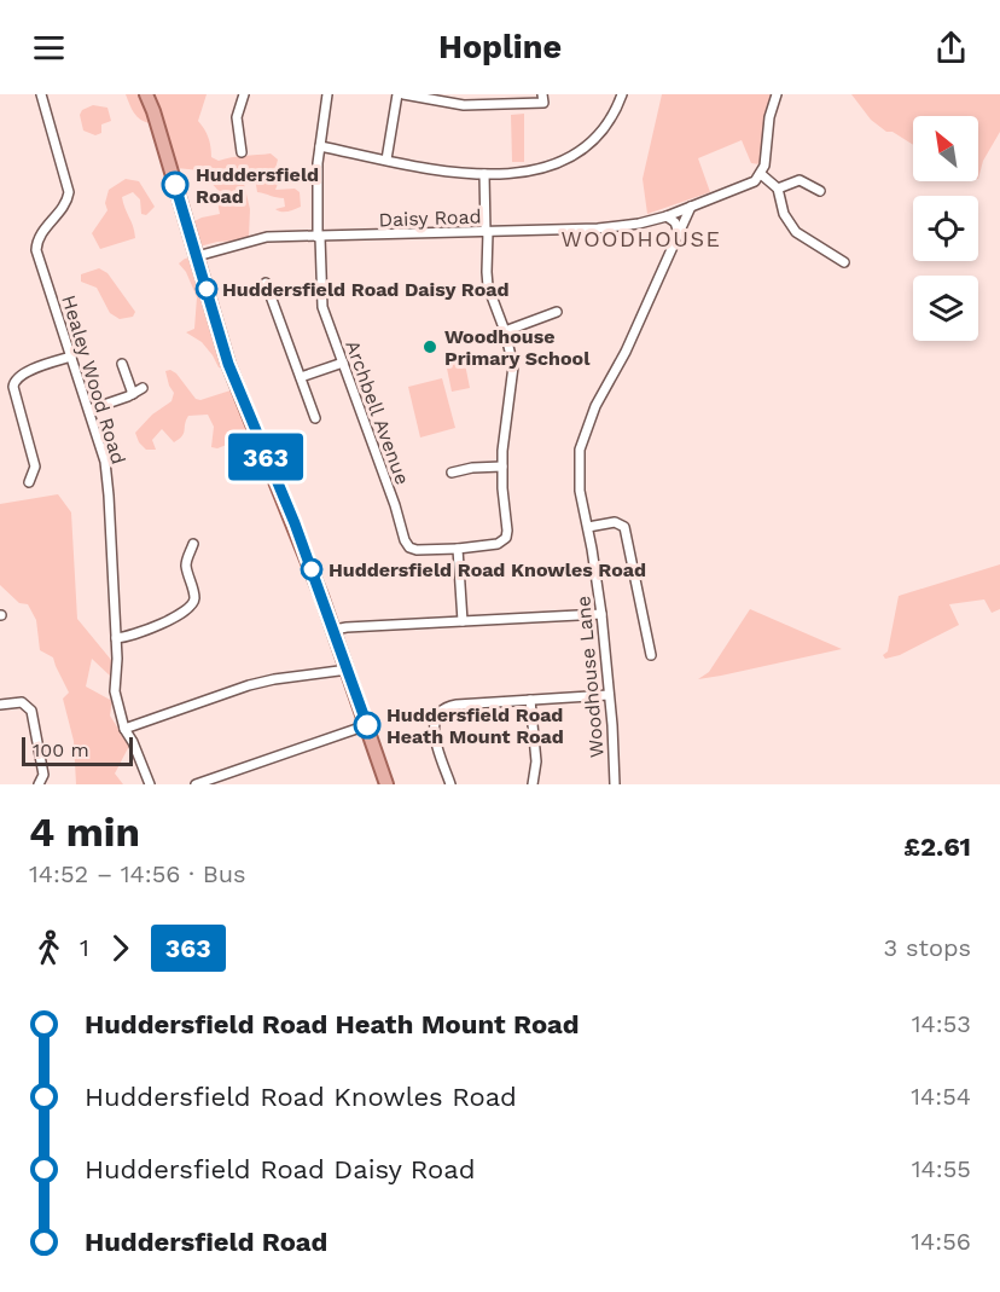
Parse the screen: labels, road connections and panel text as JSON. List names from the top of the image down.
{
  "streets": {
    "street": [
      "Daisy Road",
      "Healey Wood Road",
      "Archbell Avenue",
      "Woodhouse Lane"
    ]
  },
  "crossings": [
    ["Daisy Road", "Archbell Avenue"]
  ],
  "districts": ["WOODHOUSE"],
  "places": [
    "Huddersfield Road",
    "Huddersfield Road Daisy Road",
    "Woodhouse Primary School",
    "Huddersfield Road Knowles Road",
    "Huddersfield Road Heath Mount Road"
  ],
  "lines": ["bus line 363"],
  "scale_bar": "100 m",
  "north": "top left",
  "page": {
    "header": "Hopline",
    "on_map": "363",
    "scale": "100 m",
    "heading": ["4 min", "14:52 – 14:56 · Bus", "£2.61"],
    "legs": ["1", "363", "3 stops"],
    "list": [
      {
        "name": "Huddersfield Road Heath Mount Road",
        "value": "14:53"
      },
      {
        "name": "Huddersfield Road Knowles Road",
        "value": "14:54"
      },
      {
        "name": "Huddersfield Road Daisy Road",
        "value": "14:55"
      },
      {
        "name": "Huddersfield Road",
        "value": "14:56"
      }
    ]
  }
}
